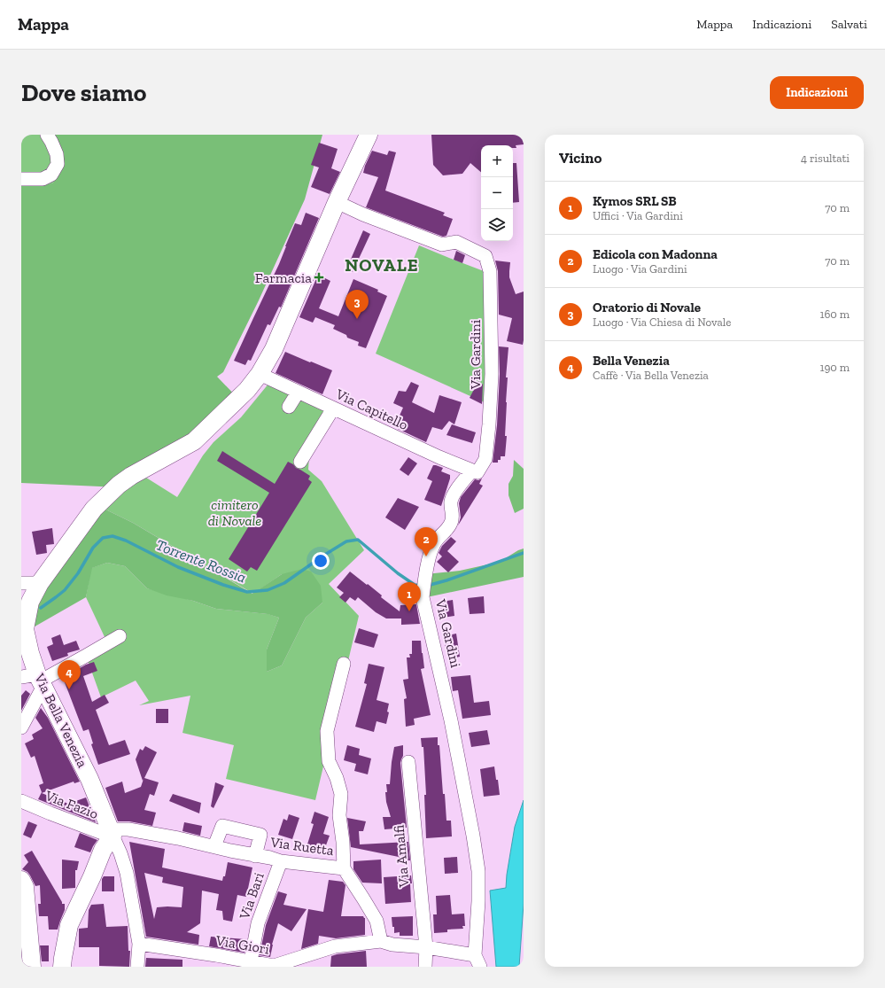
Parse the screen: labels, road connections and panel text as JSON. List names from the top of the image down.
{
  "streets": {
    "main road": ["Via Bella Venezia"],
    "street": [
      "Via Gardini",
      "Via Capitello",
      "Via Fazio",
      "Via Ruetta",
      "Via Amalfi",
      "Via Bari",
      "Via Giori"
    ]
  },
  "crossings": [
    ["Via Gardini", "Via Capitello"],
    ["Via Gardini", "Via Bella Venezia"],
    ["Via Capitello", "Via Bella Venezia"],
    ["Via Bella Venezia", "Via Fazio"],
    ["Via Bella Venezia", "Via Ruetta"],
    ["Via Fazio", "Via Ruetta"],
    ["Via Ruetta", "Via Bari"],
    ["Via Ruetta", "Via Giori"],
    ["Via Bari", "Via Giori"]
  ],
  "districts": ["NOVALE"],
  "water": ["Torrente Rossia"],
  "parks": ["cimitero di Novale"],
  "places": {
    "health": ["Farmacia"]
  },
  "page": {
    "header": "Mappa",
    "nav": ["Mappa", "Indicazioni", "Salvati"],
    "buttons": "Indicazioni",
    "title": "Dove siamo",
    "heading": ["Vicino", "4 risultati"],
    "map_buttons": ["+", "−"],
    "list": [
      {
        "mark": "1",
        "name": "Kymos SRL SB",
        "note": "Uffici · Via Gardini",
        "value": "70 m"
      },
      {
        "mark": "2",
        "name": "Edicola con Madonna",
        "note": "Luogo · Via Gardini",
        "value": "70 m"
      },
      {
        "mark": "3",
        "name": "Oratorio di Novale",
        "note": "Luogo · Via Chiesa di Novale",
        "value": "160 m"
      },
      {
        "mark": "4",
        "name": "Bella Venezia",
        "note": "Caffè · Via Bella Venezia",
        "value": "190 m"
      }
    ],
    "pins": [
      "3",
      "2",
      "1",
      "4"
    ]
  }
}
